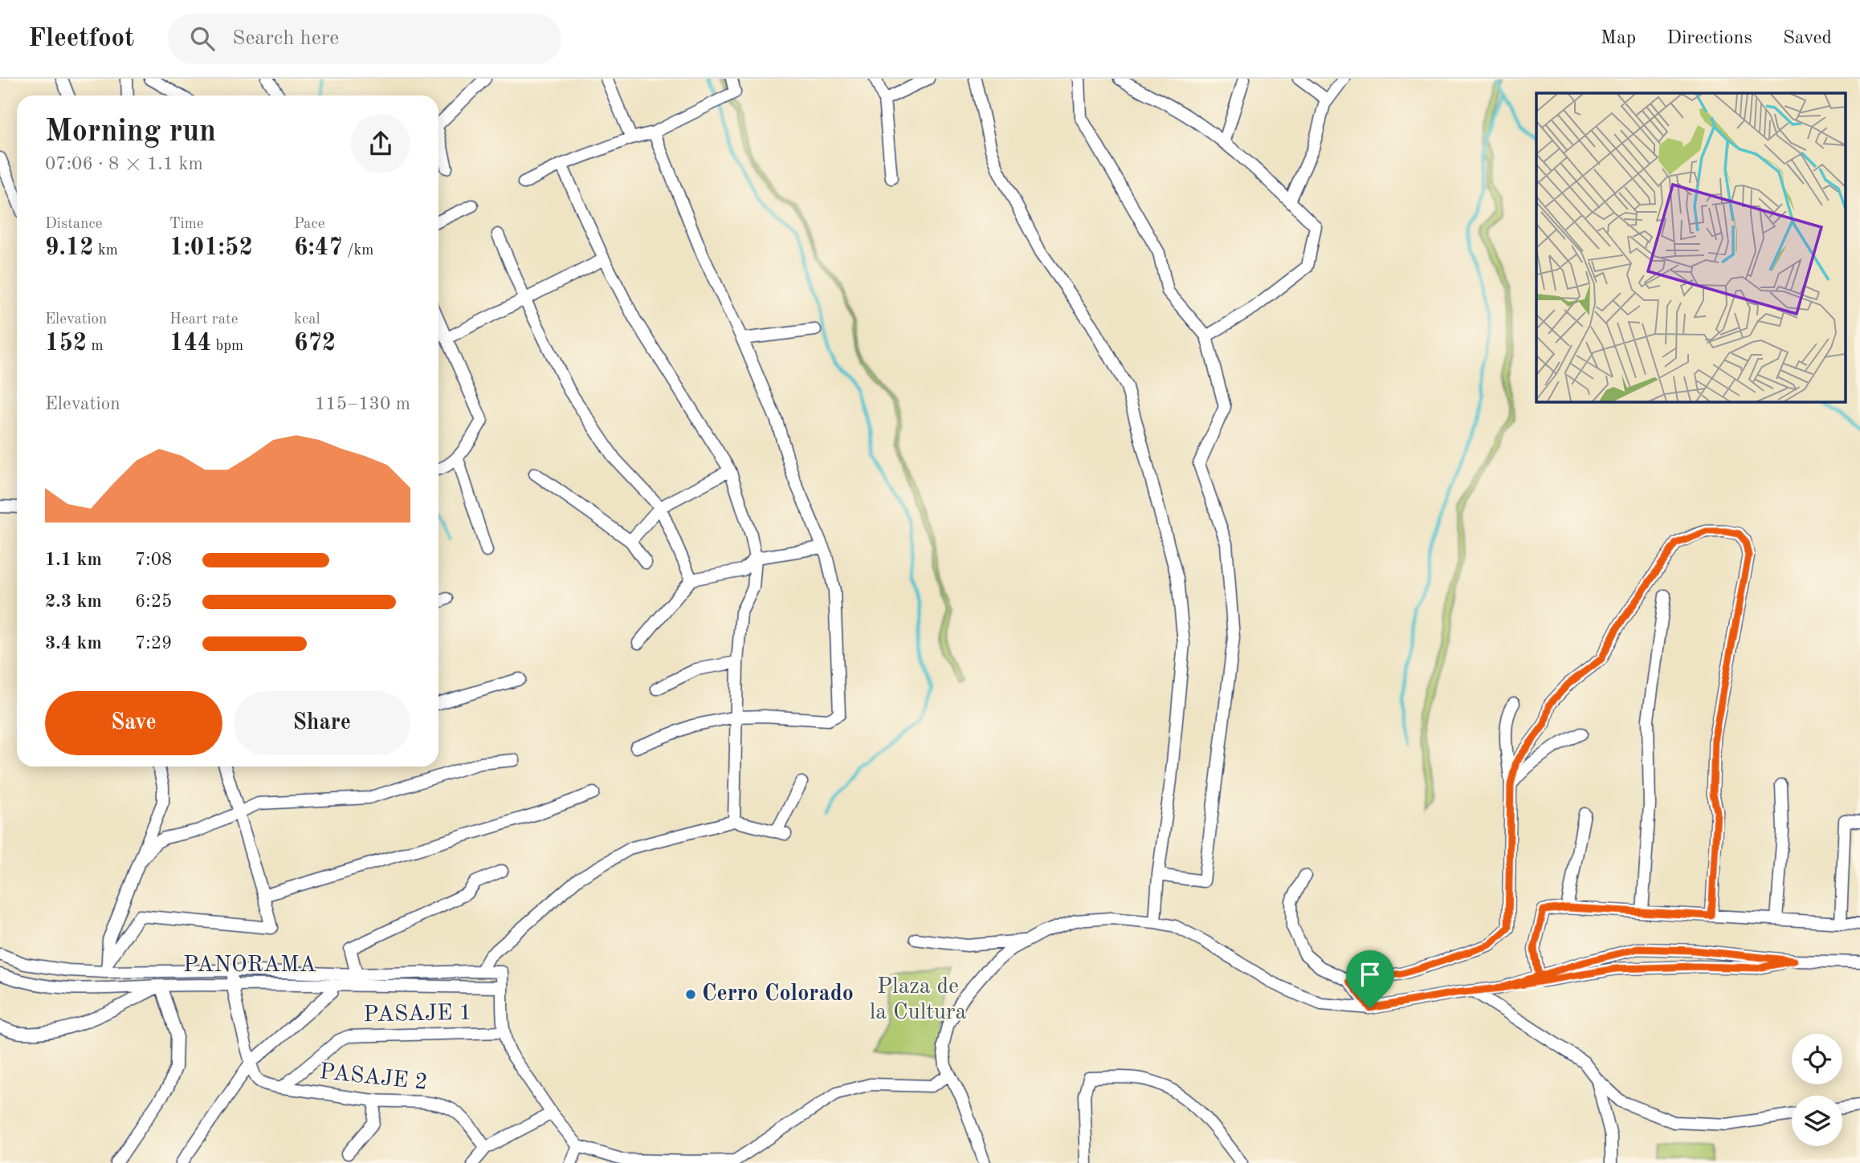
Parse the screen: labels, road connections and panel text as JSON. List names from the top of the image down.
{
  "streets": {
    "street": ["PANORAMA", "PASAJE 1", "PASAJE 2"]
  },
  "crossings": [
    ["PASAJE 1", "PASAJE 2"]
  ],
  "parks": ["Plaza de la Cultura"],
  "places": ["Cerro Colorado"],
  "page": {
    "header": "Fleetfoot",
    "search": "Search here",
    "nav": ["Map", "Directions", "Saved"],
    "heading": ["Morning run", "07:06 · 8 × 1.1 km"],
    "stats": [
      ["Distance", "9.12 km"],
      ["Time", "1:01:52"],
      ["Pace", "6:47 /km"],
      ["Elevation", "152 m"],
      ["Heart rate", "144 bpm"],
      ["kcal", "672"]
    ],
    "chart": ["Elevation", "115–130 m"],
    "list": [
      {
        "name": "1.1 km",
        "note": "7:08"
      },
      {
        "name": "2.3 km",
        "note": "6:25"
      },
      {
        "name": "3.4 km",
        "note": "7:29"
      }
    ],
    "buttons": ["Save", "Share"]
  }
}
